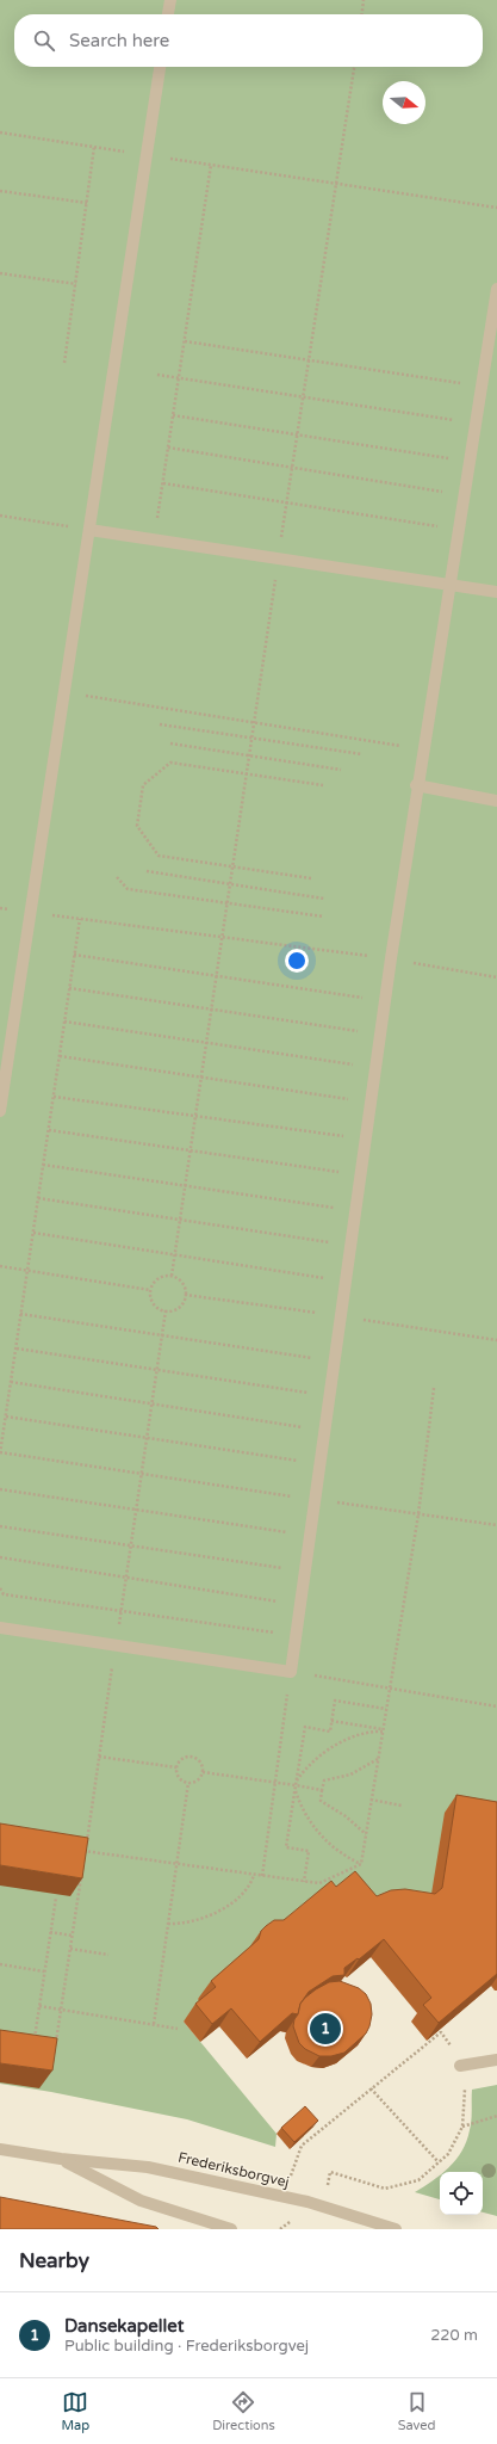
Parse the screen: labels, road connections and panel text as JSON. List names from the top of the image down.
{
  "streets": {
    "street": ["Frederiksborgvej"]
  },
  "north": "right",
  "page": {
    "search": "Search here",
    "pins": "1",
    "heading": "Nearby",
    "list": [
      {
        "mark": "1",
        "name": "Dansekapellet",
        "note": "Public building · Frederiksborgvej",
        "value": "220 m"
      }
    ],
    "nav": ["Map", "Directions", "Saved"]
  }
}
